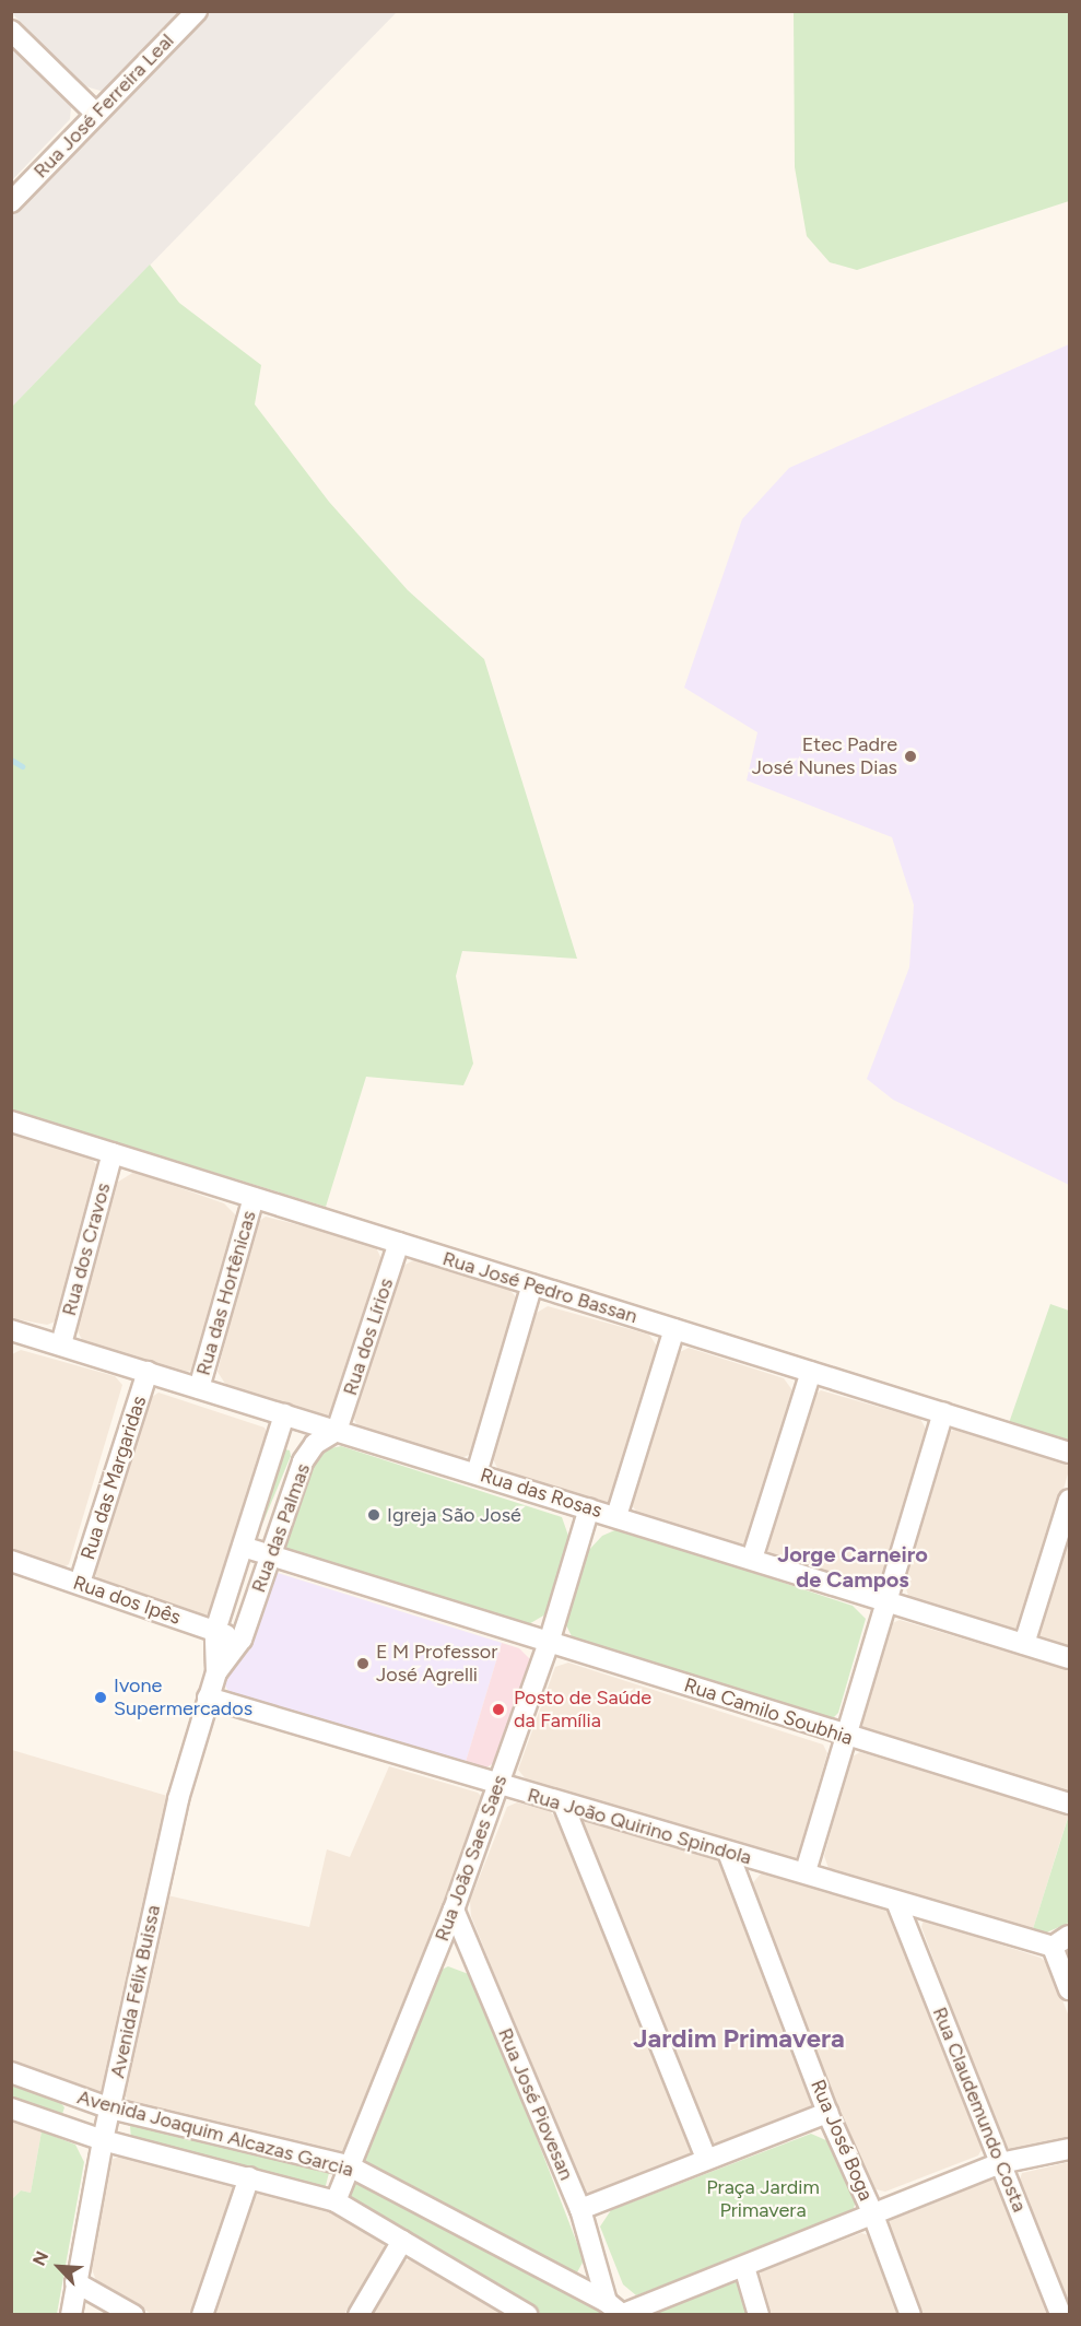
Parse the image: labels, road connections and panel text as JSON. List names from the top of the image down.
{
  "streets": {
    "street": [
      "Rua José Ferreira Leal",
      "Rua dos Cravos",
      "Rua José Pedro Bassan",
      "Rua das Hortênicas",
      "Rua dos Lírios",
      "Rua das Margaridas",
      "Rua das Rosas",
      "Rua das Palmas",
      "Rua dos Ipês",
      "Rua Camilo Soubhia",
      "Rua João Quirino Spindola",
      "Rua João Saes Saes",
      "Avenida Félix Buissa",
      "Rua José Piovesan",
      "Rua Claudemundo Costa",
      "Avenida Joaquim Alcazas Garcia",
      "Rua José Boga"
    ]
  },
  "crossings": [
    ["Rua dos Cravos", "Rua José Pedro Bassan"],
    ["Rua dos Cravos", "Rua das Rosas"],
    ["Rua José Pedro Bassan", "Rua das Hortênicas"],
    ["Rua José Pedro Bassan", "Rua dos Lírios"],
    ["Rua das Hortênicas", "Rua das Rosas"],
    ["Rua dos Lírios", "Rua das Rosas"],
    ["Rua dos Lírios", "Rua das Palmas"],
    ["Rua das Margaridas", "Rua das Rosas"],
    ["Rua das Margaridas", "Rua dos Ipês"],
    ["Rua das Rosas", "Rua das Palmas"],
    ["Rua das Rosas", "Rua João Saes Saes"],
    ["Rua das Palmas", "Rua dos Ipês"],
    ["Rua das Palmas", "Rua Camilo Soubhia"],
    ["Rua das Palmas", "Avenida Félix Buissa"],
    ["Rua dos Ipês", "Avenida Félix Buissa"],
    ["Rua Camilo Soubhia", "Rua João Saes Saes"],
    ["Rua João Quirino Spindola", "Rua João Saes Saes"],
    ["Rua João Quirino Spindola", "Avenida Félix Buissa"],
    ["Rua João Quirino Spindola", "Rua Claudemundo Costa"],
    ["Rua João Quirino Spindola", "Rua José Boga"],
    ["Rua João Saes Saes", "Rua José Piovesan"],
    ["Rua João Saes Saes", "Avenida Joaquim Alcazas Garcia"],
    ["Avenida Félix Buissa", "Avenida Joaquim Alcazas Garcia"],
    ["Rua José Piovesan", "Avenida Joaquim Alcazas Garcia"]
  ],
  "districts": ["Jorge Carneiro de Campos", "Jardim Primavera"],
  "parks": ["Praça Jardim Primavera"],
  "places": [
    "Etec Padre José Nunes Dias",
    "Igreja São José",
    "E M Professor José Agrelli",
    "Ivone Supermercados",
    "Posto de Saúde da Família"
  ],
  "north": "top left"
}
